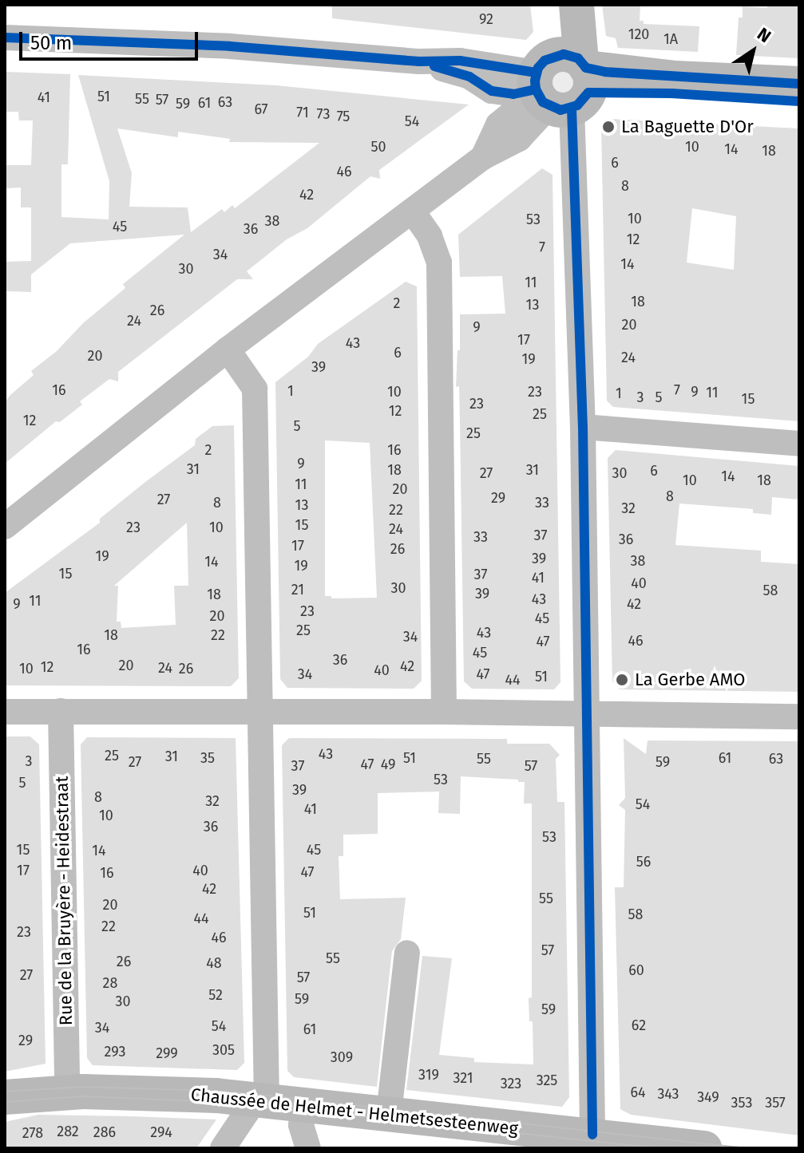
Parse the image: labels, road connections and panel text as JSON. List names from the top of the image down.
{
  "streets": {
    "street": ["Rue de la Bruyère - Heidestraat", "Chaussée de Helmet - Helmetsesteenweg"]
  },
  "crossings": [
    ["Rue de la Bruyère - Heidestraat", "Chaussée de Helmet - Helmetsesteenweg"]
  ],
  "places": ["La Baguette D'Or", "La Gerbe AMO"],
  "house_numbers": [
    "92",
    "120",
    "1A",
    "51",
    "41",
    "55",
    "57",
    "63",
    "61",
    "59",
    "67",
    "71",
    "73",
    "75",
    "54",
    "50",
    "10",
    "14",
    "18",
    "6",
    "46",
    "8",
    "42",
    "10",
    "53",
    "38",
    "45",
    "36",
    "12",
    "7",
    "34",
    "14",
    "30",
    "11",
    "18",
    "2",
    "13",
    "26",
    "24",
    "20",
    "9",
    "17",
    "43",
    "6",
    "20",
    "24",
    "19",
    "39",
    "16",
    "7",
    "1",
    "10",
    "23",
    "9",
    "11",
    "1",
    "3",
    "5",
    "15",
    "23",
    "12",
    "25",
    "12",
    "5",
    "25",
    "2",
    "16",
    "9",
    "31",
    "18",
    "31",
    "6",
    "27",
    "30",
    "14",
    "10",
    "18",
    "11",
    "20",
    "8",
    "29",
    "27",
    "8",
    "33",
    "13",
    "32",
    "22",
    "15",
    "23",
    "10",
    "24",
    "37",
    "33",
    "36",
    "17",
    "26",
    "19",
    "39",
    "38",
    "14",
    "19",
    "15",
    "37",
    "41",
    "40",
    "30",
    "21",
    "58",
    "39",
    "18",
    "43",
    "11",
    "9",
    "42",
    "23",
    "20",
    "45",
    "25",
    "43",
    "18",
    "22",
    "34",
    "46",
    "47",
    "16",
    "45",
    "36",
    "20",
    "42",
    "12",
    "24",
    "10",
    "26",
    "40",
    "34",
    "47",
    "51",
    "44",
    "43",
    "25",
    "31",
    "35",
    "51",
    "61",
    "55",
    "63",
    "3",
    "27",
    "59",
    "47",
    "49",
    "37",
    "57",
    "53",
    "5",
    "39",
    "8",
    "32",
    "54",
    "41",
    "10",
    "36",
    "53",
    "15",
    "45",
    "14",
    "56",
    "17",
    "40",
    "47",
    "16",
    "42",
    "55",
    "20",
    "51",
    "58",
    "44",
    "22",
    "23",
    "46",
    "57",
    "55",
    "26",
    "48",
    "60",
    "27",
    "57",
    "28",
    "52",
    "59",
    "30",
    "59",
    "62",
    "54",
    "34",
    "61",
    "29",
    "305",
    "293",
    "299",
    "309",
    "319",
    "321",
    "325",
    "323",
    "64",
    "343",
    "349",
    "353",
    "357",
    "282",
    "286",
    "294",
    "278"
  ],
  "scale_bar": "50 m",
  "north": "top right"
}
